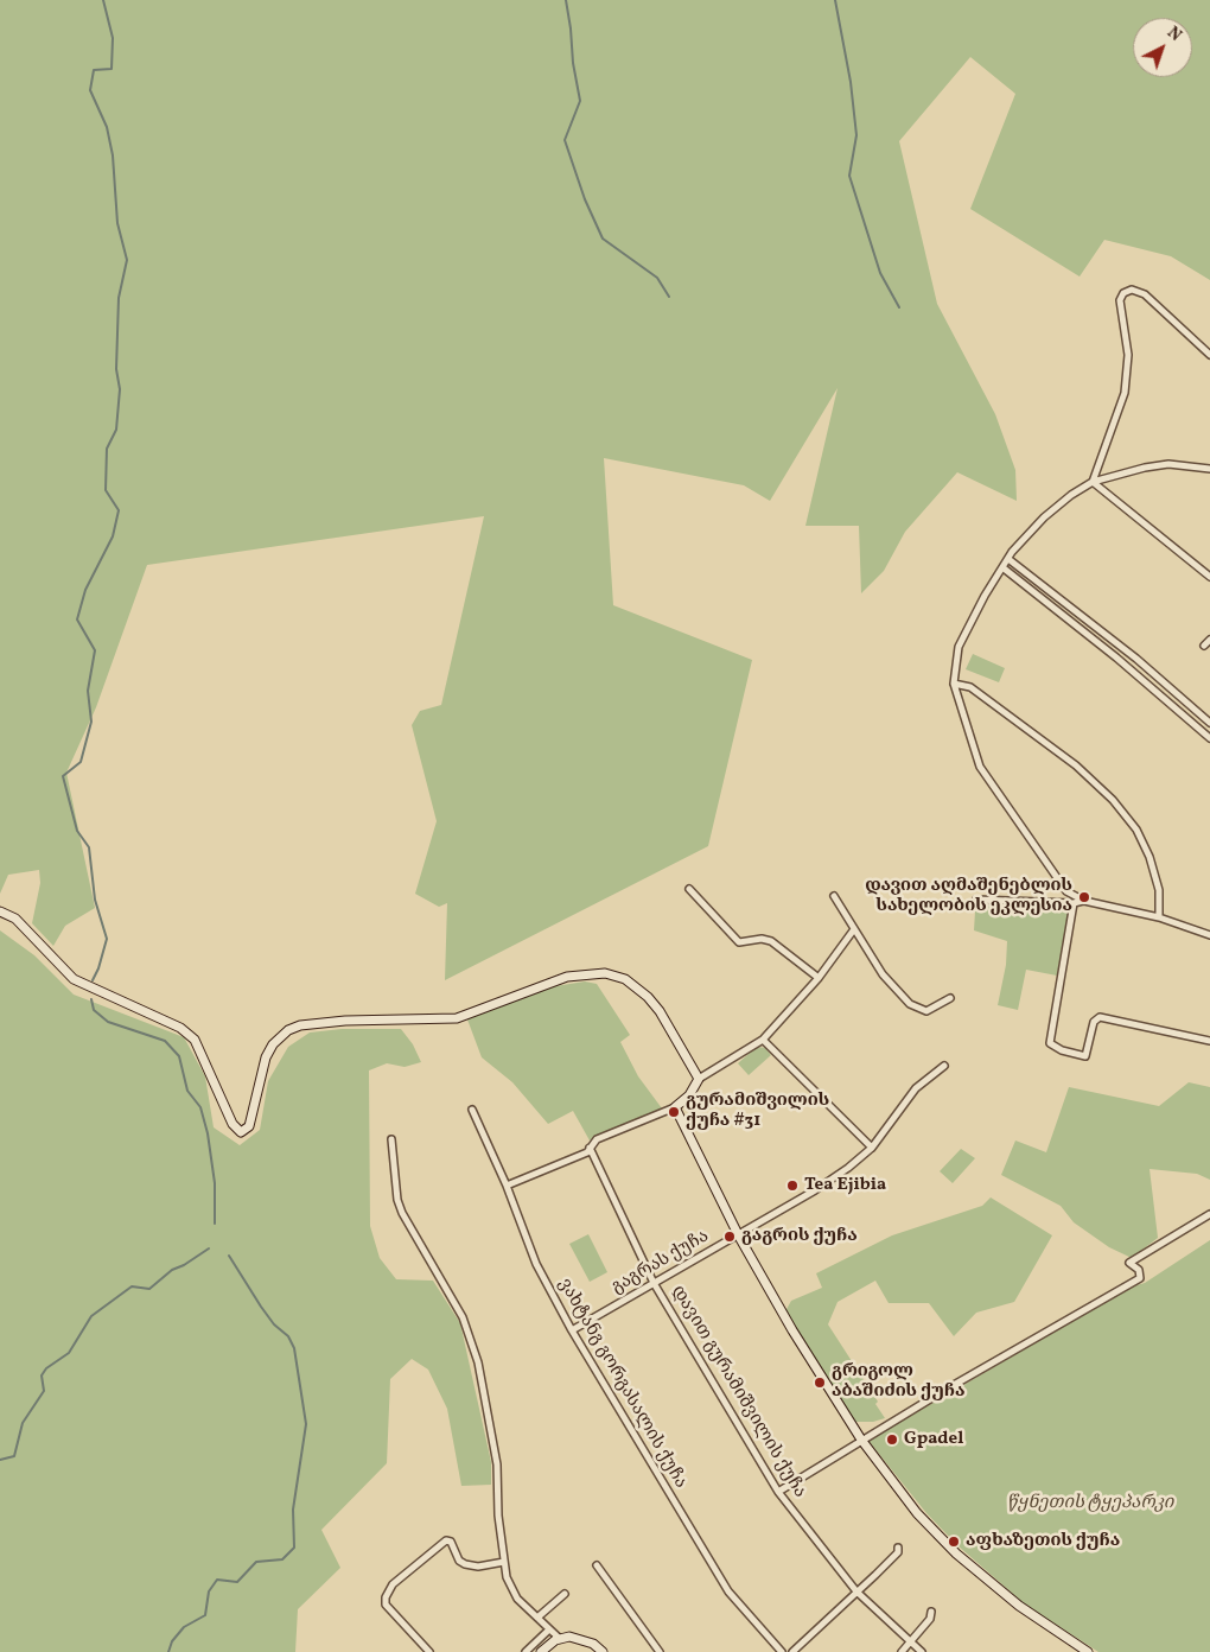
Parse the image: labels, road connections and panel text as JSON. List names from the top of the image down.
{
  "streets": {
    "street": ["გაგრას ქუჩა", "ვახტანგ გორგასალის ქუჩა", "დავით გურამიშვილის ქუჩა"]
  },
  "crossings": [
    ["გაგრას ქუჩა", "ვახტანგ გორგასალის ქუჩა"],
    ["გაგრას ქუჩა", "დავით გურამიშვილის ქუჩა"]
  ],
  "parks": ["წყნეთის ტყეპარკი"],
  "places": [
    "დავით აღმაშენებლის სახელობის ეკლესია",
    "გურამიშვილის ქუჩა #31",
    "Tea Ejibia",
    "გაგრის ქუჩა",
    "გრიგოლ აბაშიძის ქუჩა",
    "Gpadel",
    "აფხაზეთის ქუჩა"
  ],
  "north": "top right"
}
